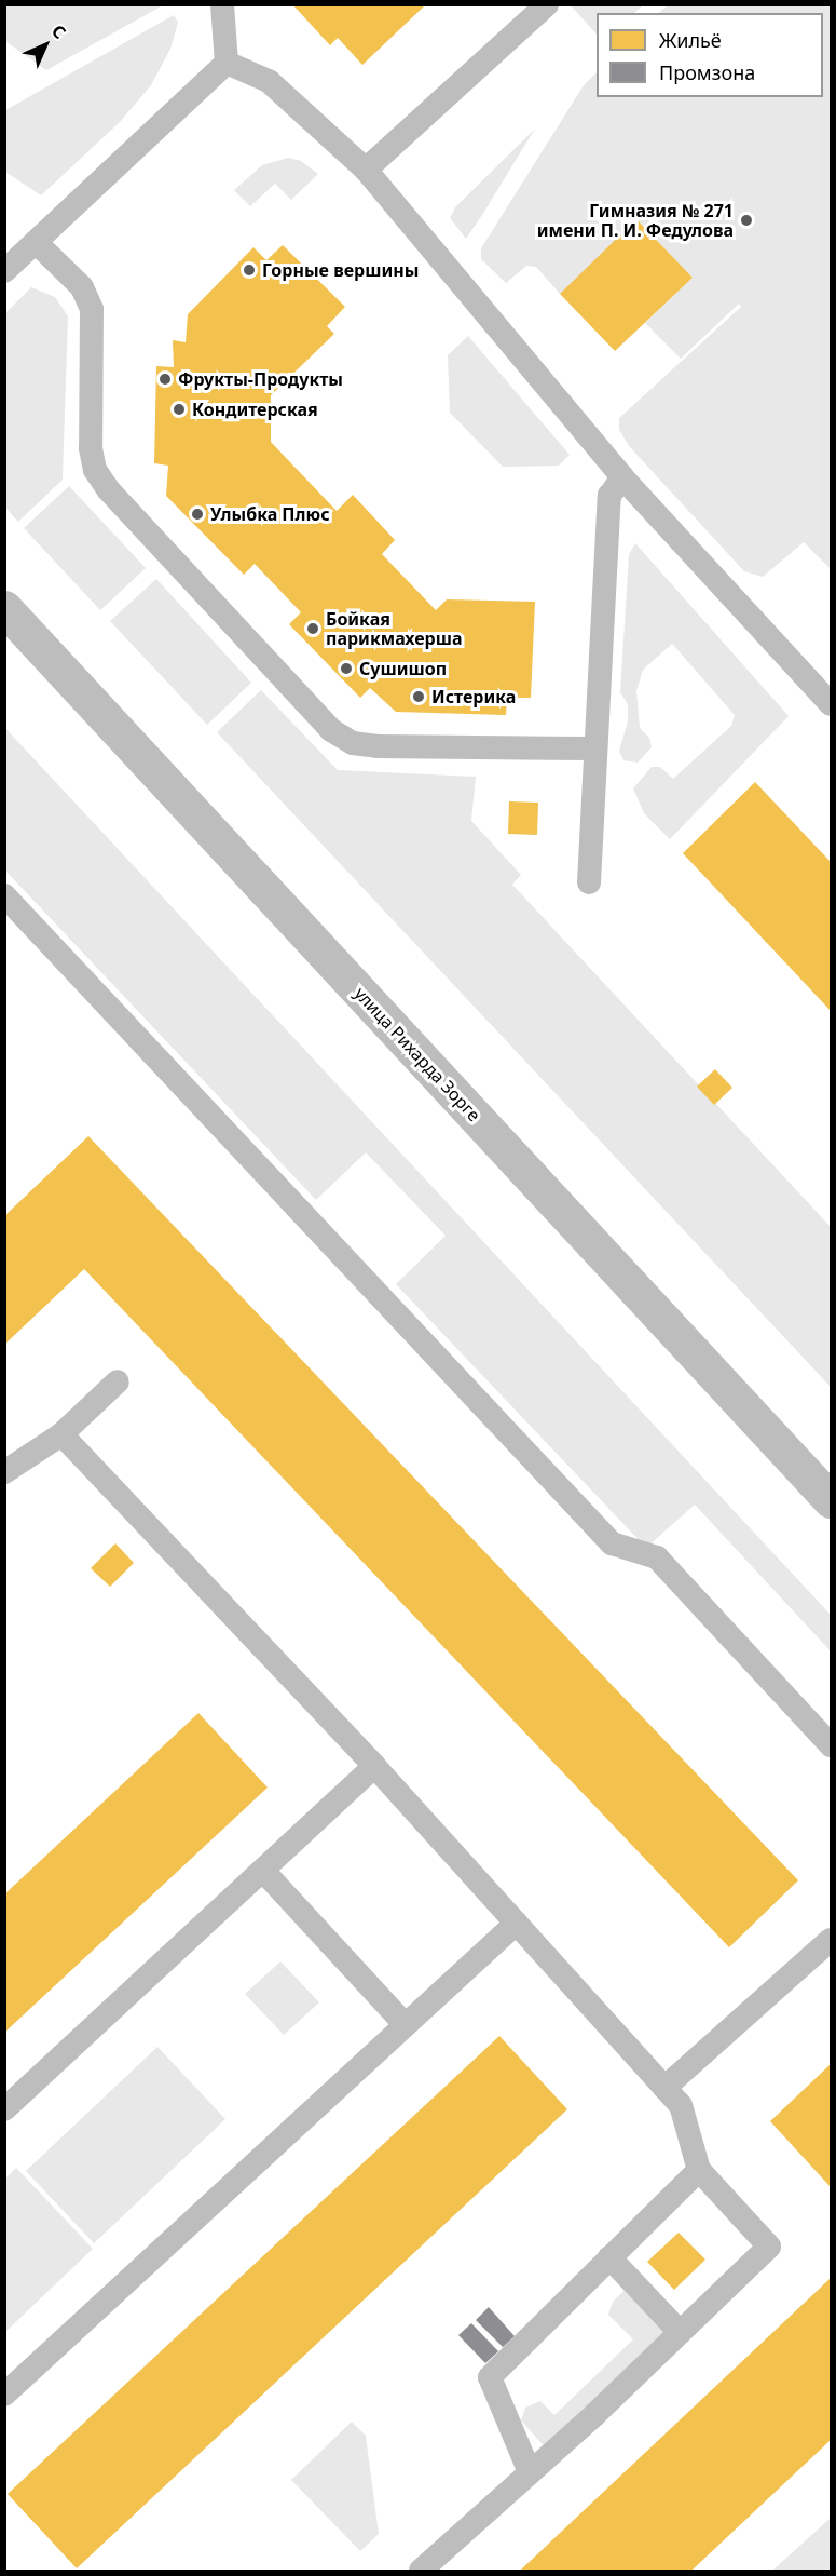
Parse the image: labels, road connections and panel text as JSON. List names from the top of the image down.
{
  "streets": {
    "street": ["улица Рихарда Зорге"]
  },
  "places": [
    "Гимназия № 271 имени П. И. Федулова",
    "Горные вершины",
    "Фрукты-Продукты",
    "Кондитерская",
    "Улыбка Плюс",
    "Бойкая парикмахерша",
    "Сушишоп",
    "Истерика"
  ],
  "legend": ["Жильё", "Промзона"],
  "north": "top right"
}
